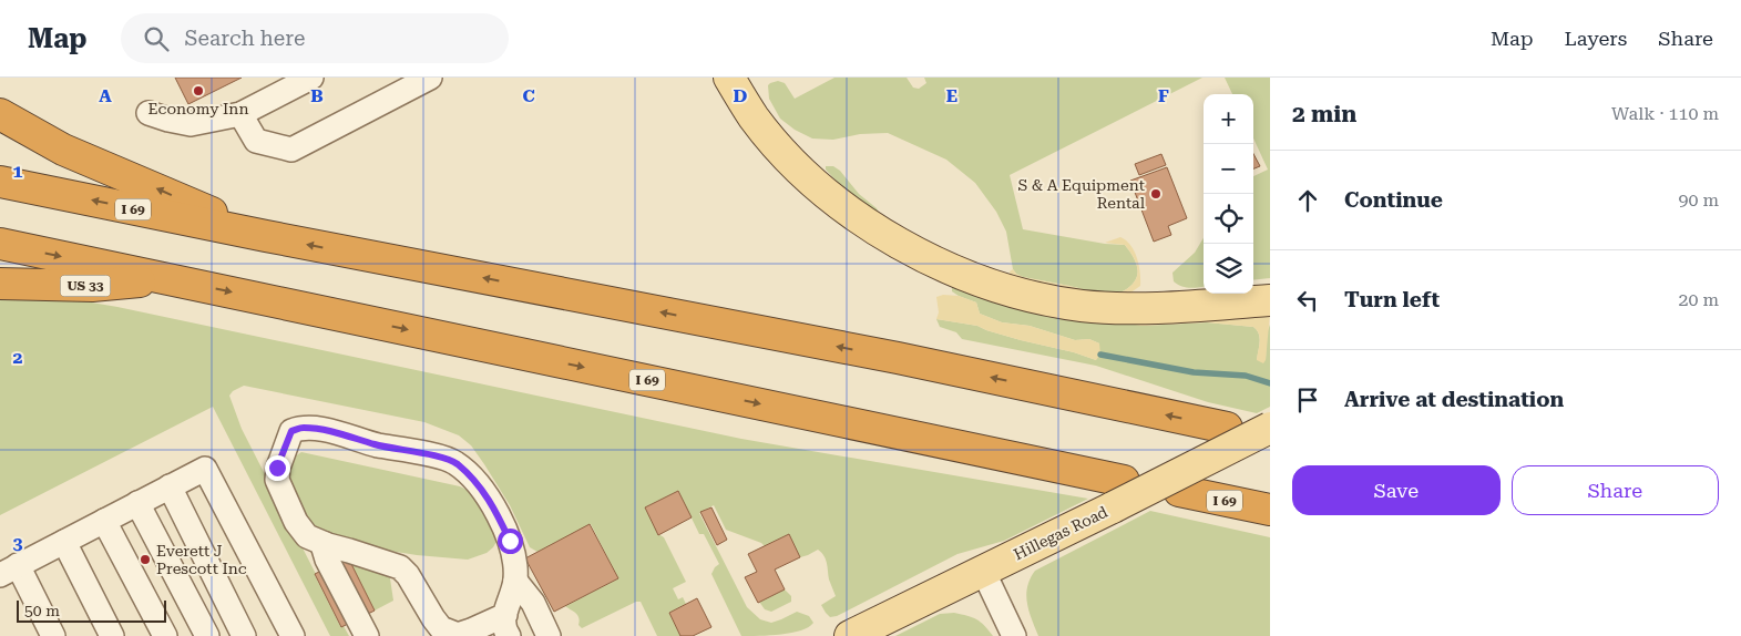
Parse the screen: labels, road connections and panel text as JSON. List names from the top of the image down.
{
  "streets": {
    "highway": ["I 69", "US 33"],
    "main road": ["Hillegas Road"]
  },
  "crossings": [
    ["I 69", "US 33"]
  ],
  "places": ["Economy Inn", "S & A Equipment Rental", "Everett J Prescott Inc"],
  "scale_bar": "50 m",
  "page": {
    "header": "Map",
    "search": "Search here",
    "nav": ["Map", "Layers", "Share"],
    "heading": ["2 min", "Walk · 110 m"],
    "map_buttons": ["+", "−"],
    "list": [
      ["Continue", "90 m"],
      ["Turn left", "20 m"],
      "Arrive at destination"
    ],
    "buttons": ["Save", "Share"],
    "scale": "50 m"
  },
  "grid": {
    "columns": [
      "A",
      "B",
      "C",
      "D",
      "E",
      "F"
    ],
    "rows": ["1", "2", "3"]
  }
}
